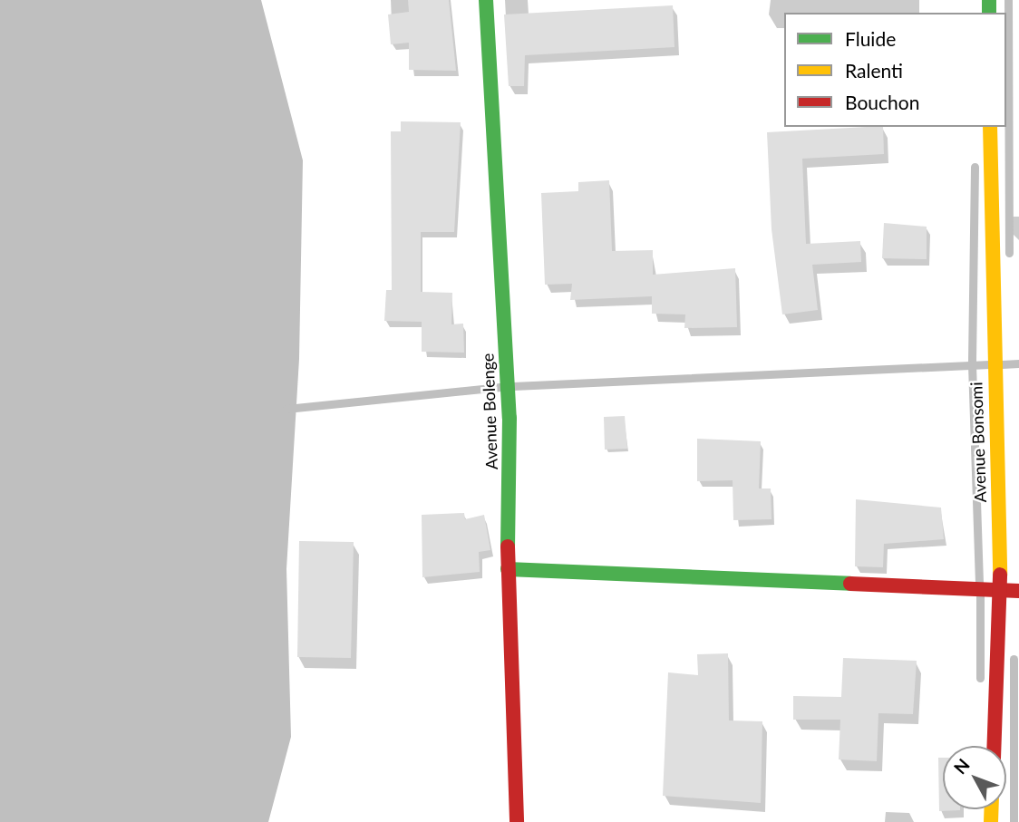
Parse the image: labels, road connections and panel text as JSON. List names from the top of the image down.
{
  "streets": {
    "street": ["Avenue Bolenge", "Avenue Bonsomi"]
  },
  "legend": ["Fluide", "Ralenti", "Bouchon"],
  "north": "top left"
}
